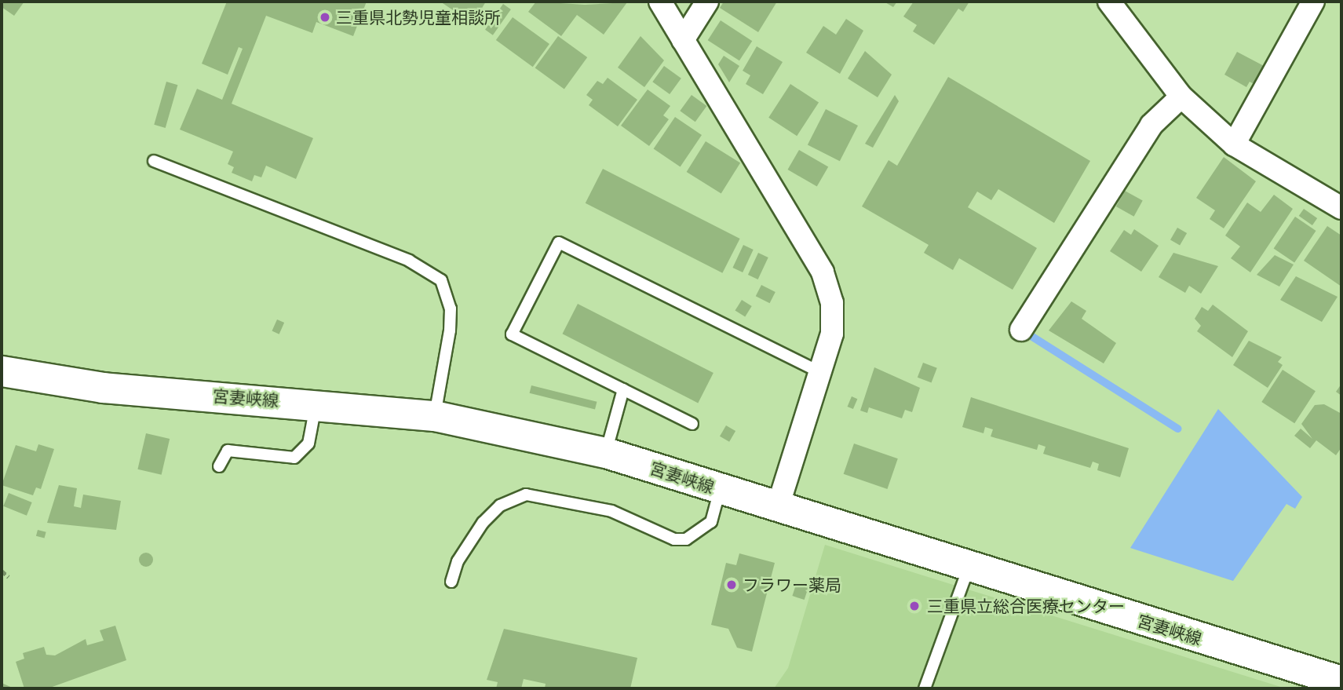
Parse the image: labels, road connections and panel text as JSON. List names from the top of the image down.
{
  "streets": {
    "main road": ["宮妻峡線"]
  },
  "places": ["三重県北勢児童相談所", "フラワー薬局", "三重県立総合医療センター"]
}
